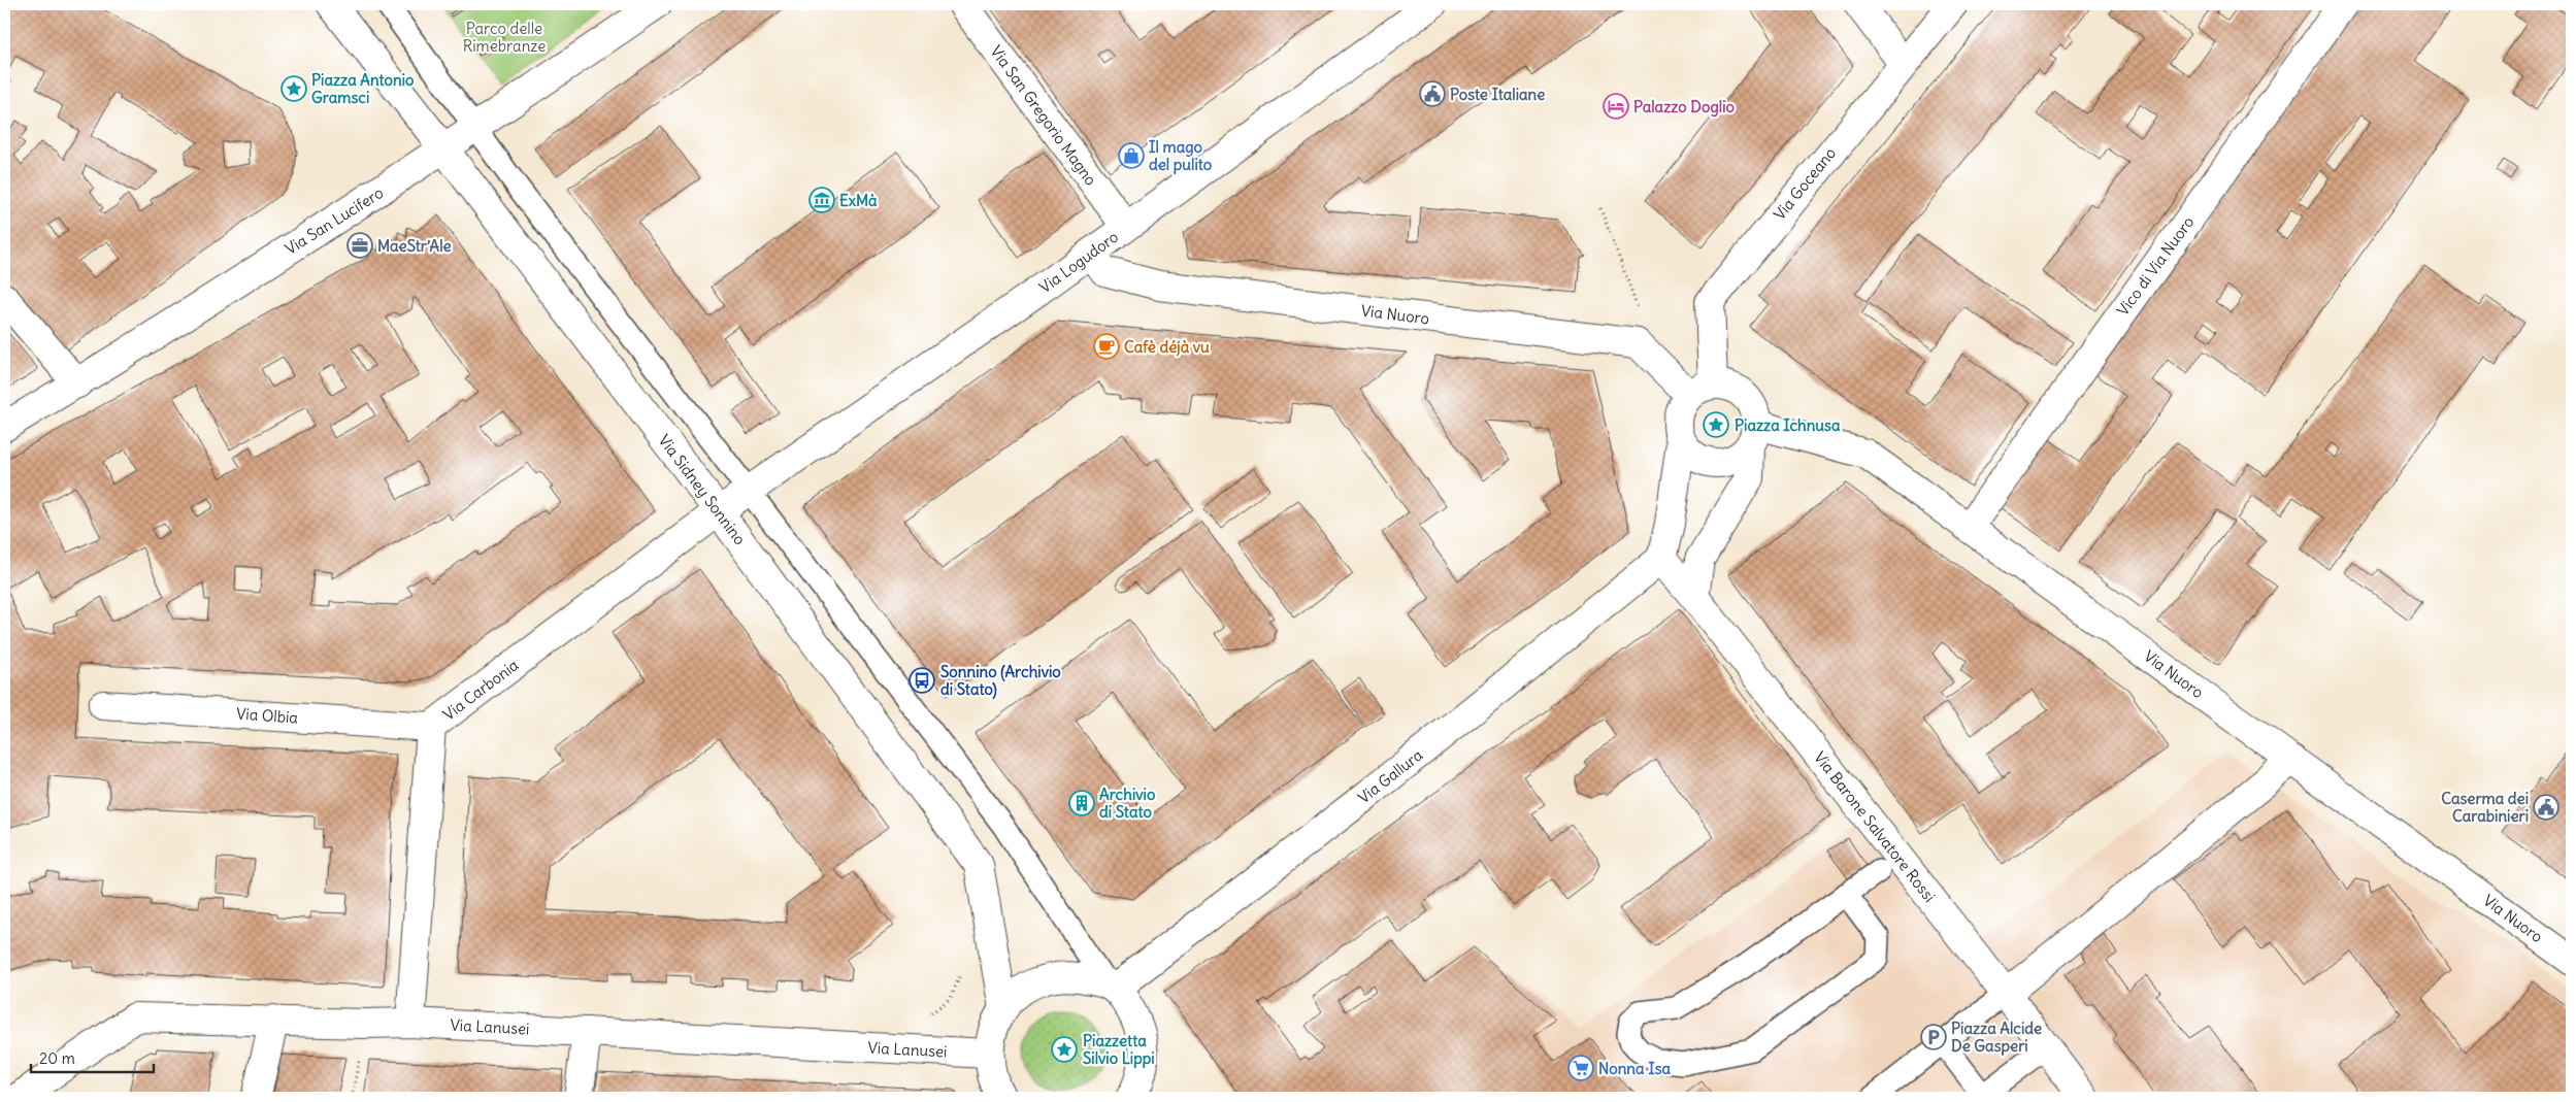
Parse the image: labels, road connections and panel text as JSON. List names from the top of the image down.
{
  "streets": {
    "street": [
      "Via San Gregorio Magno",
      "Via Goceano",
      "Via San Lucifero",
      "Via Logudoro",
      "Vico di Via Nuoro",
      "Via Nuoro",
      "Via Sidney Sonnino",
      "Via Carbonia",
      "Via Olbia",
      "Via Gallura",
      "Via Barone Salvatore Rossi",
      "Via Lanusei"
    ]
  },
  "crossings": [
    ["Via San Gregorio Magno", "Via Logudoro"],
    ["Via Goceano", "Via Nuoro"],
    ["Via San Lucifero", "Via Sidney Sonnino"],
    ["Via Logudoro", "Via Nuoro"],
    ["Via Logudoro", "Via Sidney Sonnino"],
    ["Via Logudoro", "Via Carbonia"],
    ["Vico di Via Nuoro", "Via Nuoro"],
    ["Via Sidney Sonnino", "Via Carbonia"],
    ["Via Carbonia", "Via Olbia"],
    ["Via Carbonia", "Via Lanusei"],
    ["Via Gallura", "Via Barone Salvatore Rossi"]
  ],
  "parks": ["Parco delle Rimebranze"],
  "places": {
    "place": ["Piazza Antonio Gramsci", "Piazza Ichnusa", "Piazzetta Silvio Lippi"],
    "public building": ["Poste Italiane", "Caserma dei Carabinieri"],
    "hotel": ["Palazzo Doglio"],
    "shop": ["Il mago del pulito"],
    "museum": ["ExMà"],
    "office": ["MaeStr’Ale"],
    "cafe": ["Cafè déjà vu"],
    "bus stop": ["Sonnino (Archivio di Stato)"],
    "building": ["Archivio di Stato"],
    "parking": ["Piazza Alcide De Gasperi"],
    "supermarket": ["Nonna Isa"]
  },
  "scale_bar": "20 m"
}
